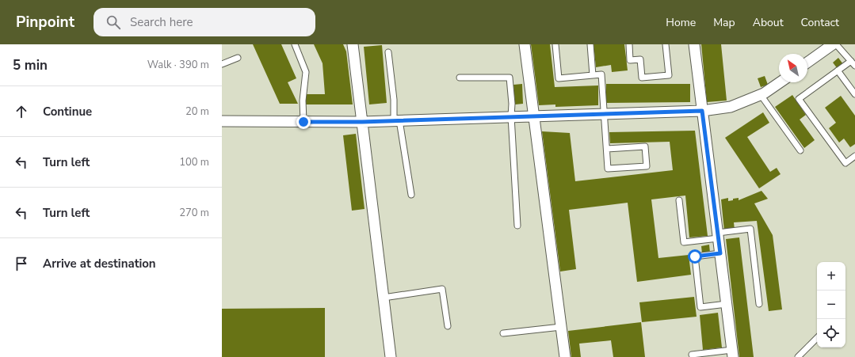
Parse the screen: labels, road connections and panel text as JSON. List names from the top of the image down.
{
  "north": "top left",
  "page": {
    "header": "Pinpoint",
    "search": "Search here",
    "nav": [
      "Home",
      "Map",
      "About",
      "Contact"
    ],
    "heading": ["5 min", "Walk · 390 m"],
    "list": [
      ["Continue", "20 m"],
      ["Turn left", "100 m"],
      ["Turn left", "270 m"],
      "Arrive at destination"
    ],
    "map_buttons": ["+", "−"]
  }
}
